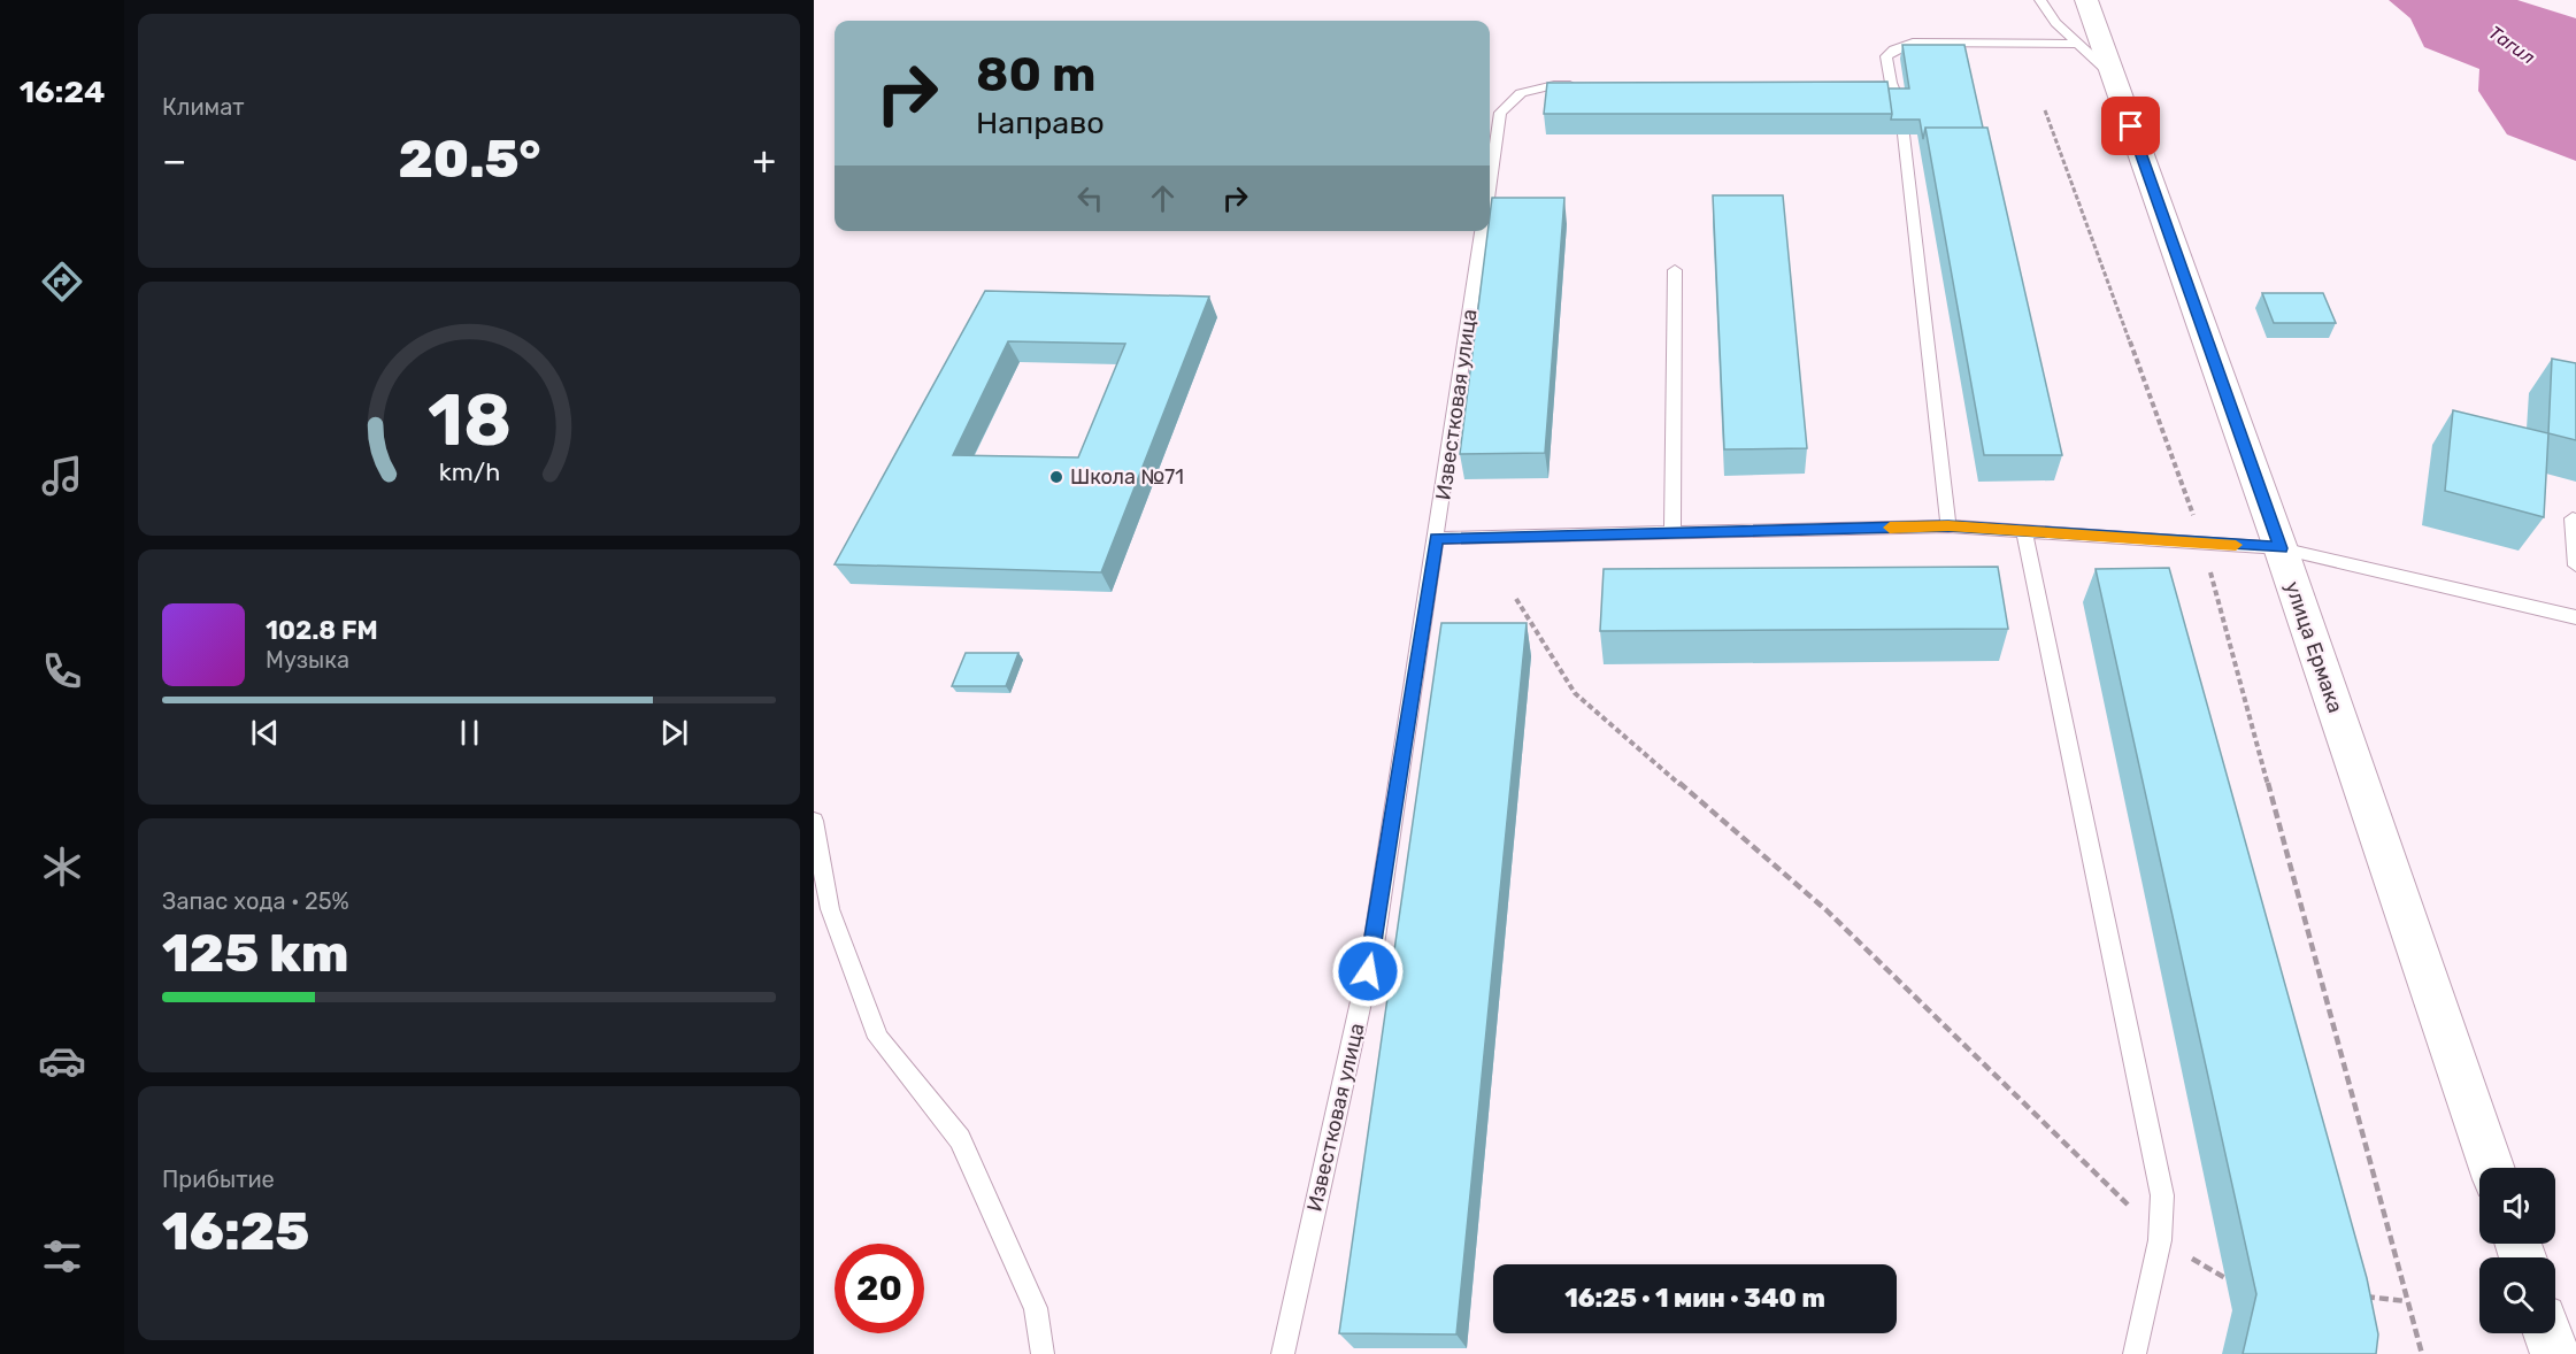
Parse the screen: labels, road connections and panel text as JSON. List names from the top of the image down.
{
  "streets": {
    "street": ["улица Ермака"],
    "lane": ["Известковая улица"]
  },
  "water": ["Тагил"],
  "places": ["Школа №71"],
  "page": {
    "tabs": "16:24",
    "tile": [
      "Климат",
      ["Запас хода · 25%", "125 km"],
      ["Прибытие", "16:25"]
    ],
    "turn": ["80 m", "Направо"],
    "heat": ["−", "20.5°", "+"],
    "song": ["102.8 FM", "Музыка"],
    "limit": "20",
    "trip": "16:25 · 1 мин · 340 m",
    "gauge": ["18", "km/h"]
  }
}
